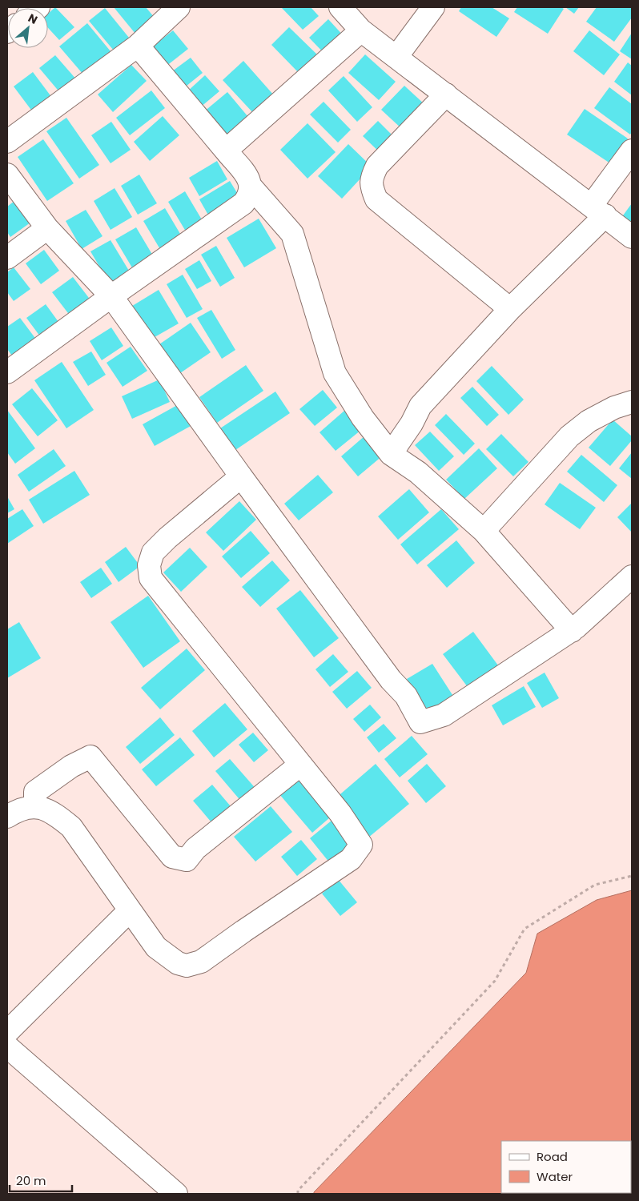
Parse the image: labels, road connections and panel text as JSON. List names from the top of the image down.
{
  "legend": ["Road", "Water"],
  "scale_bar": "20 m",
  "north": "top right"
}
